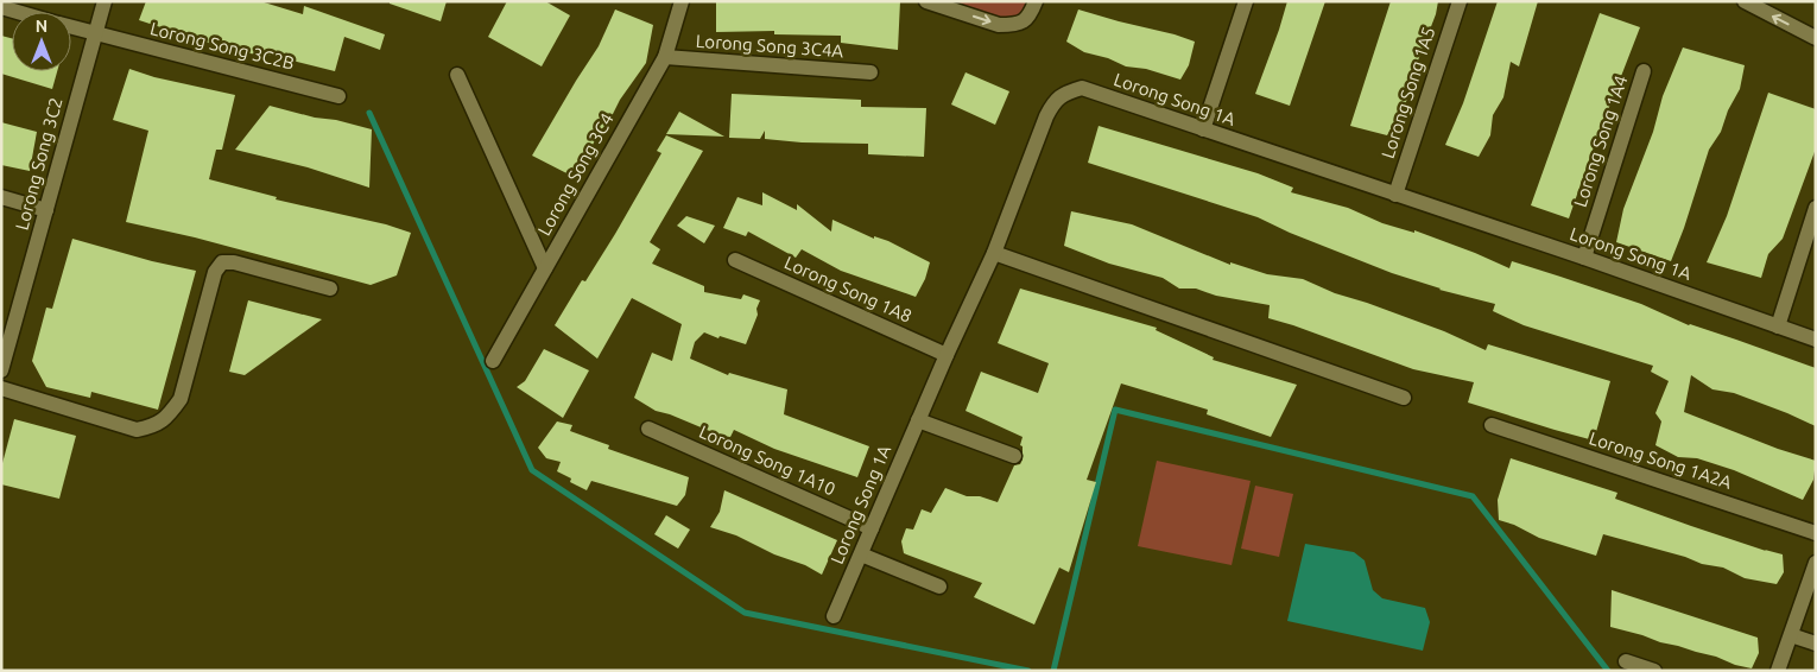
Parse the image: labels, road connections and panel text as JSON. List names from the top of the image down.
{
  "streets": {
    "street": [
      "Lorong Song 3C2B",
      "Lorong Song 3C4A",
      "Lorong Song 1A5",
      "Lorong Song 1A",
      "Lorong Song 1A4",
      "Lorong Song 3C2",
      "Lorong Song 3C4",
      "Lorong Song 1A8",
      "Lorong Song 1A10",
      "Lorong Song 1A2A"
    ]
  },
  "crossings": [
    ["Lorong Song 3C2B", "Lorong Song 3C2"],
    ["Lorong Song 3C4A", "Lorong Song 3C4"],
    ["Lorong Song 1A5", "Lorong Song 1A"],
    ["Lorong Song 1A", "Lorong Song 1A4"],
    ["Lorong Song 1A", "Lorong Song 1A8"],
    ["Lorong Song 1A", "Lorong Song 1A10"]
  ],
  "north": "top"
}
